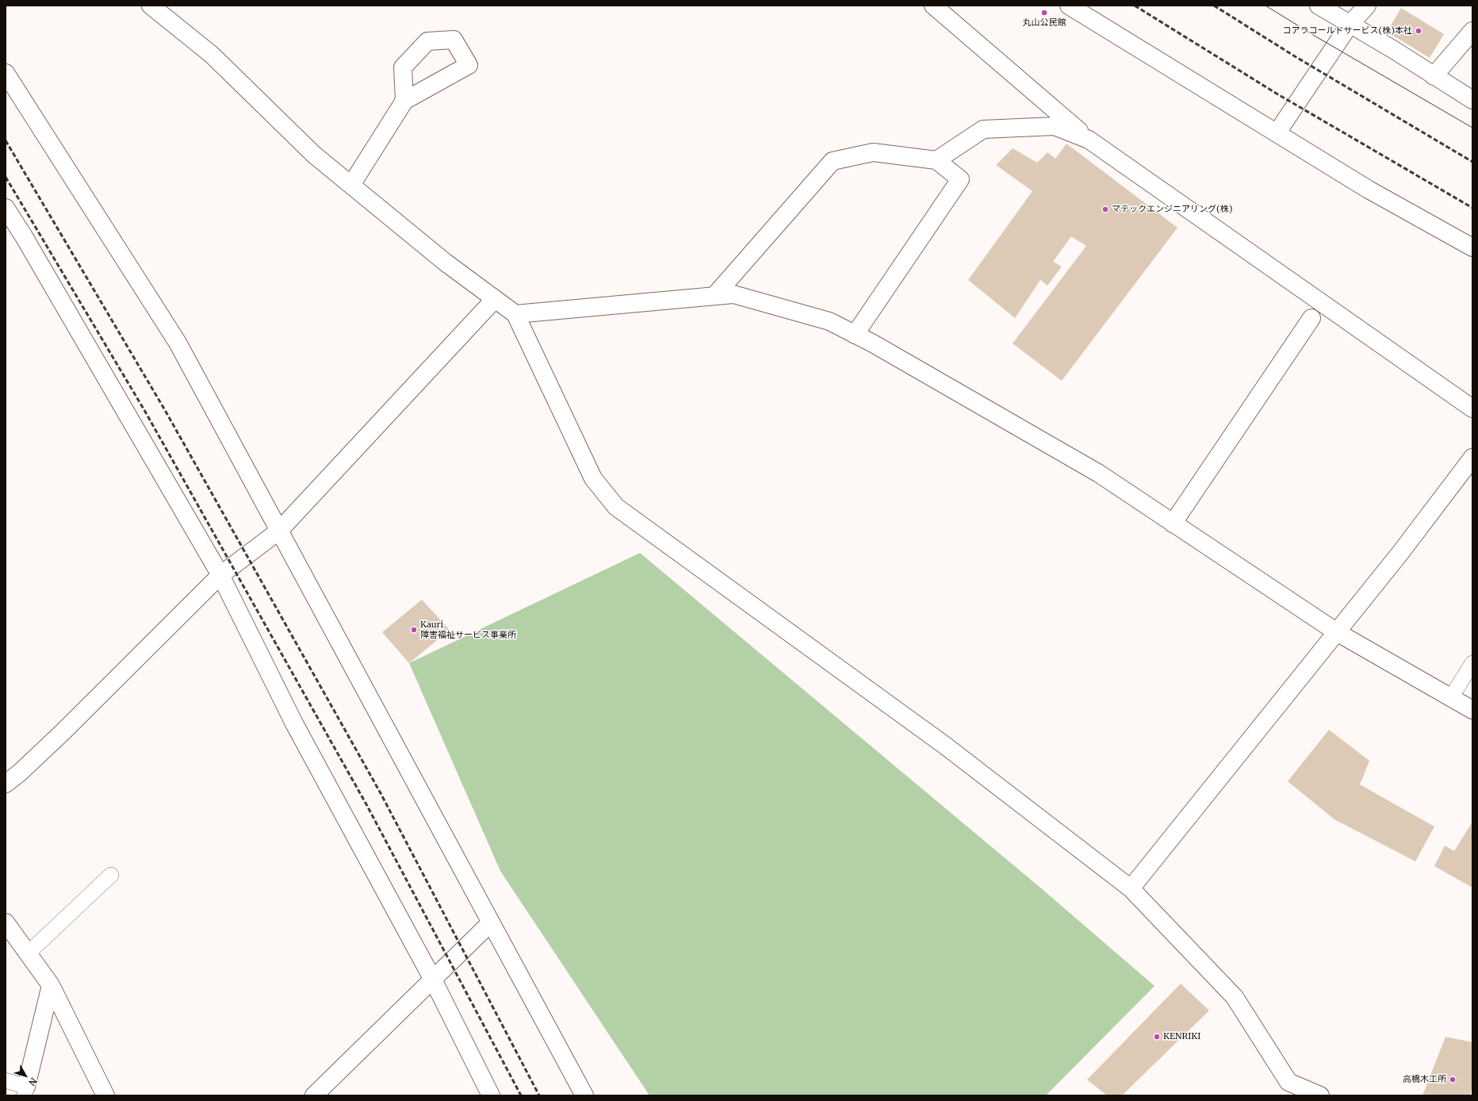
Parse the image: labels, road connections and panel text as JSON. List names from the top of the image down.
{
  "places": [
    "丸山公民館",
    "コアラコールドサービス(株)本社",
    "マテックエンジニアリング(株)",
    "Kauri 障害福祉サービス事業所",
    "KENRIKI",
    "高橋木工所"
  ],
  "north": "bottom right"
}
